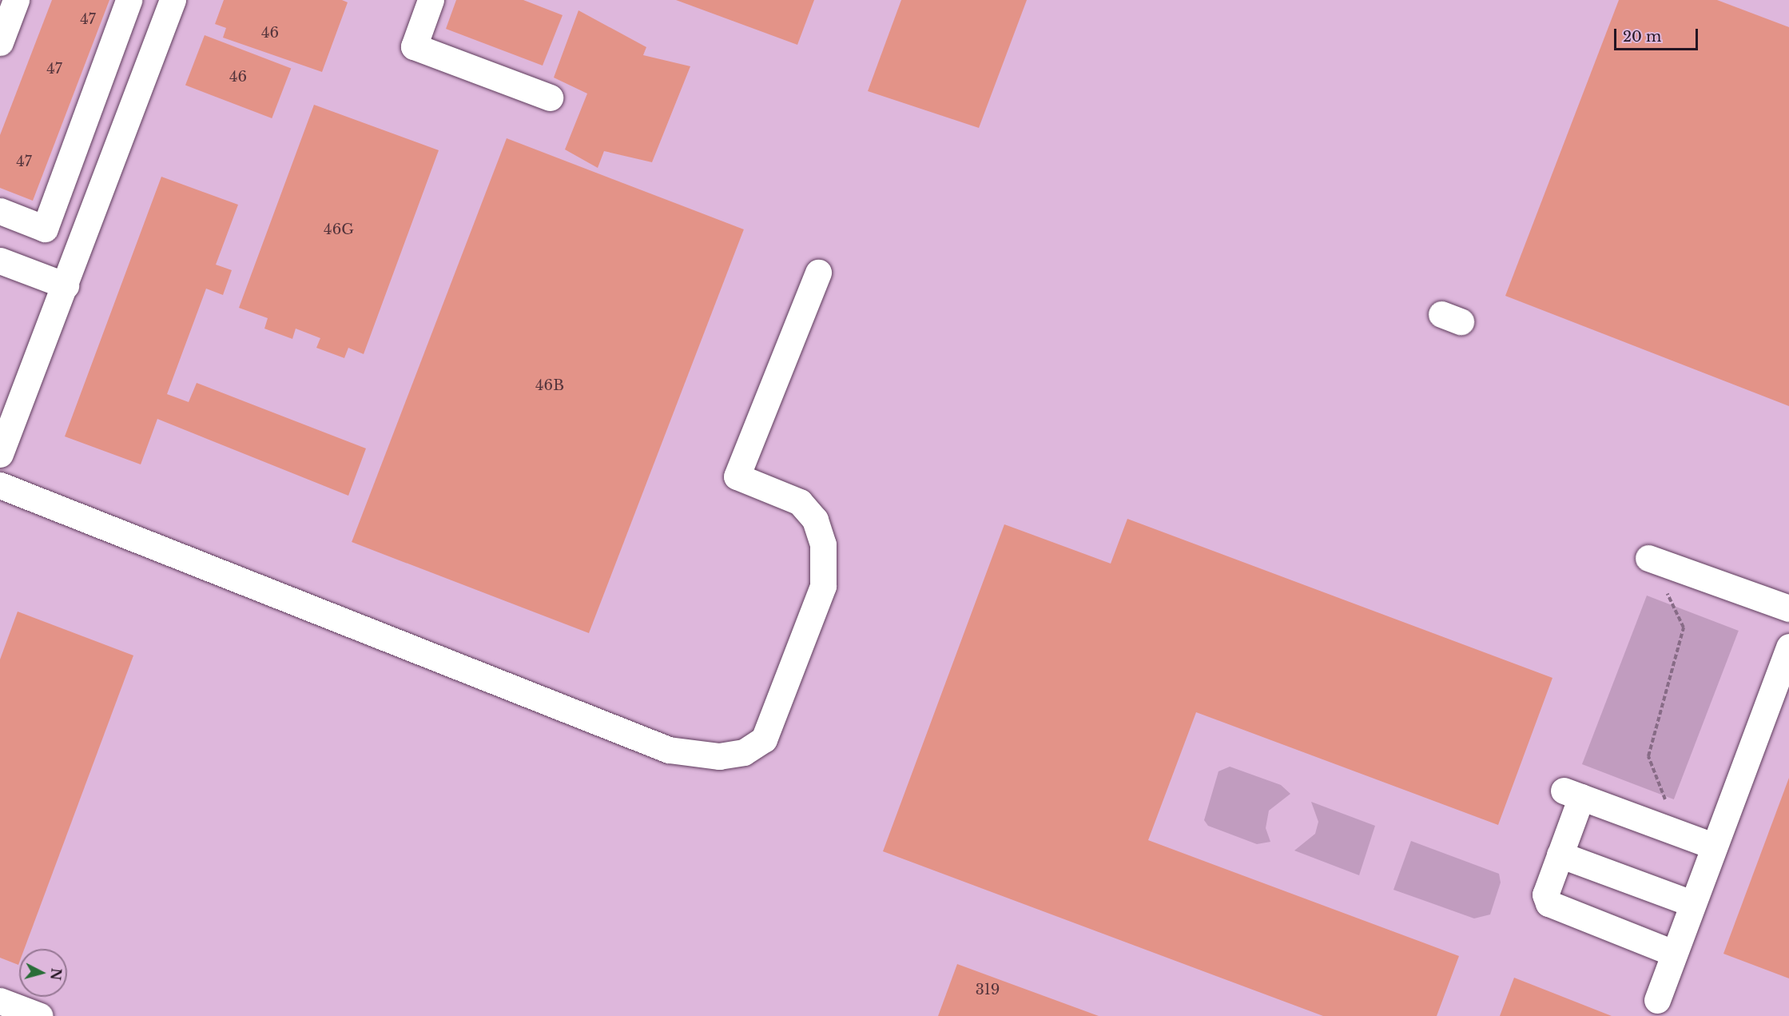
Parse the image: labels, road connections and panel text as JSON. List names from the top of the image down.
{
  "house_numbers": [
    "47",
    "46",
    "47",
    "46",
    "47",
    "46G",
    "46B",
    "319"
  ],
  "scale_bar": "20 m",
  "north": "right"
}
